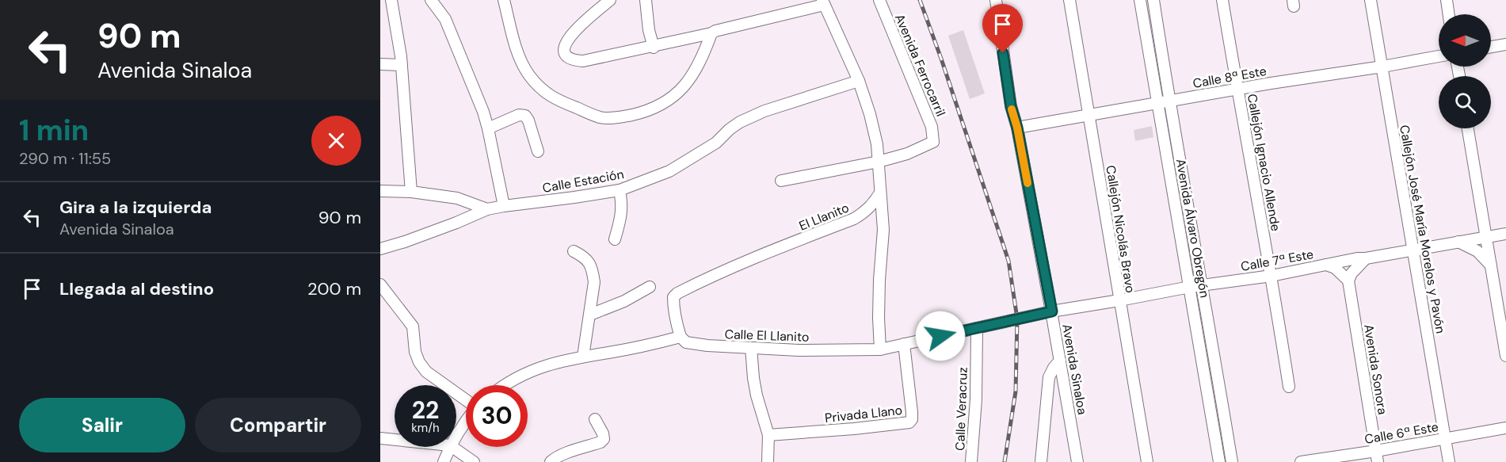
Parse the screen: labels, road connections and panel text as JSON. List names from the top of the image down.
{
  "streets": {
    "street": [
      "Avenida Ferrocarril",
      "Calle 8ª Este",
      "Callejón Ignacio Allende",
      "Calle Estación",
      "El Llanito",
      "Avenida Álvaro Obregón",
      "Callejón Nicolás Bravo",
      "Callejón José María Morelos y Pavón",
      "Calle 7ª Este",
      "Calle El Llanito",
      "Avenida Sinaloa",
      "Avenida Sonora",
      "Calle Veracruz",
      "Privada Llano",
      "Calle 6ª Este"
    ]
  },
  "crossings": [
    ["Calle 8ª Este", "Callejón Ignacio Allende"],
    ["Calle 8ª Este", "Avenida Álvaro Obregón"],
    ["Calle 8ª Este", "Callejón Nicolás Bravo"],
    ["Calle 8ª Este", "Callejón José María Morelos y Pavón"],
    ["Calle 8ª Este", "Avenida Sinaloa"],
    ["Callejón Ignacio Allende", "Calle 7ª Este"],
    ["El Llanito", "Calle El Llanito"],
    ["Avenida Álvaro Obregón", "Calle 7ª Este"],
    ["Callejón Nicolás Bravo", "Calle 7ª Este"],
    ["Callejón José María Morelos y Pavón", "Calle 7ª Este"],
    ["Callejón José María Morelos y Pavón", "Calle 6ª Este"],
    ["Calle 7ª Este", "Calle El Llanito"],
    ["Calle 7ª Este", "Avenida Sinaloa"],
    ["Calle El Llanito", "Avenida Sinaloa"],
    ["Calle El Llanito", "Calle Veracruz"],
    ["Calle El Llanito", "Privada Llano"],
    ["Avenida Sonora", "Calle 6ª Este"]
  ],
  "north": "left",
  "page": {
    "turn": ["90 m", "Avenida Sinaloa"],
    "heading": ["1 min", "290 m · 11:55"],
    "list": [
      {
        "name": "Gira a la izquierda",
        "note": "Avenida Sinaloa",
        "value": "90 m"
      },
      {
        "name": "Llegada al destino",
        "value": "200 m"
      }
    ],
    "speed": "22 km/h",
    "limit": "30",
    "buttons": ["Salir", "Compartir"]
  }
}
